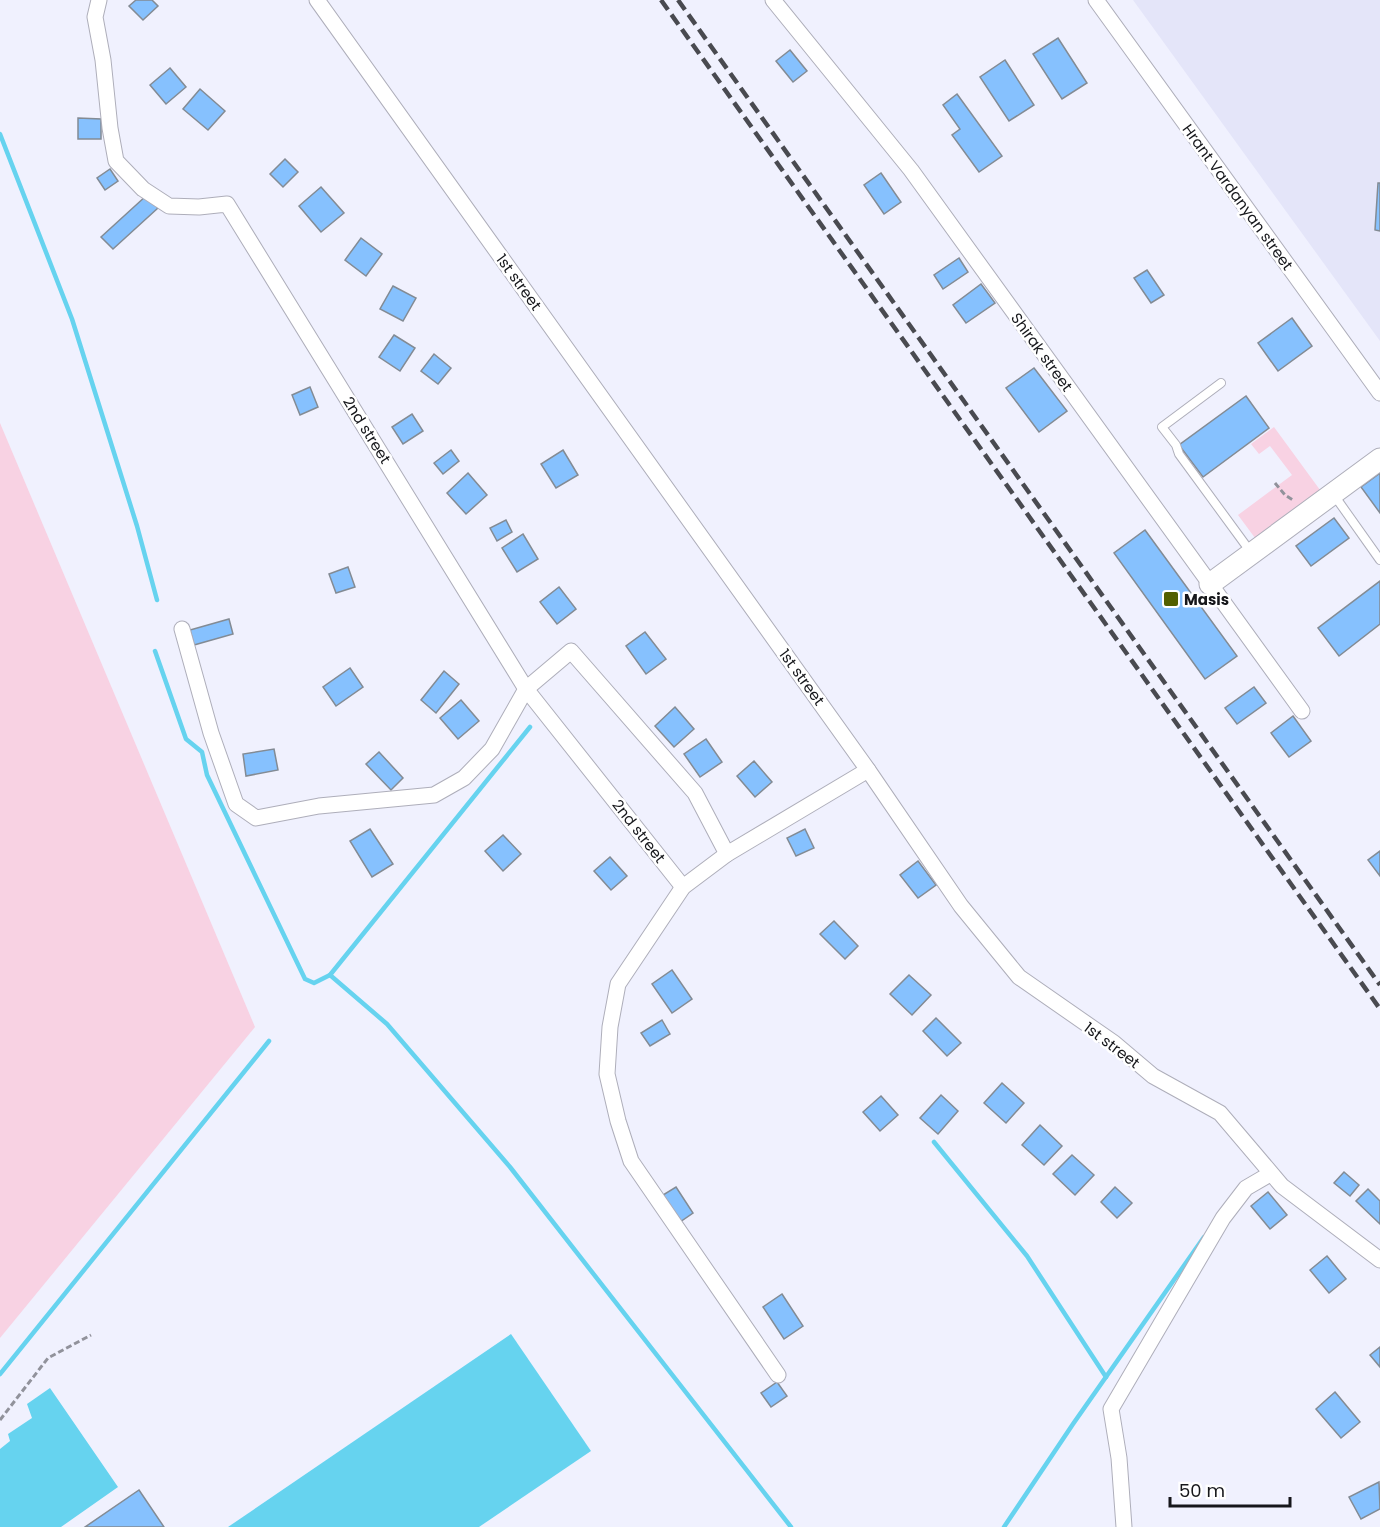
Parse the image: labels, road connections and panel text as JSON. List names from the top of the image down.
{
  "streets": {
    "street": [
      "Hrant Vardanyan street",
      "1st street",
      "Shirak street",
      "2nd street"
    ]
  },
  "places": {
    "transit": ["Masis"]
  },
  "scale_bar": "50 m"
}
